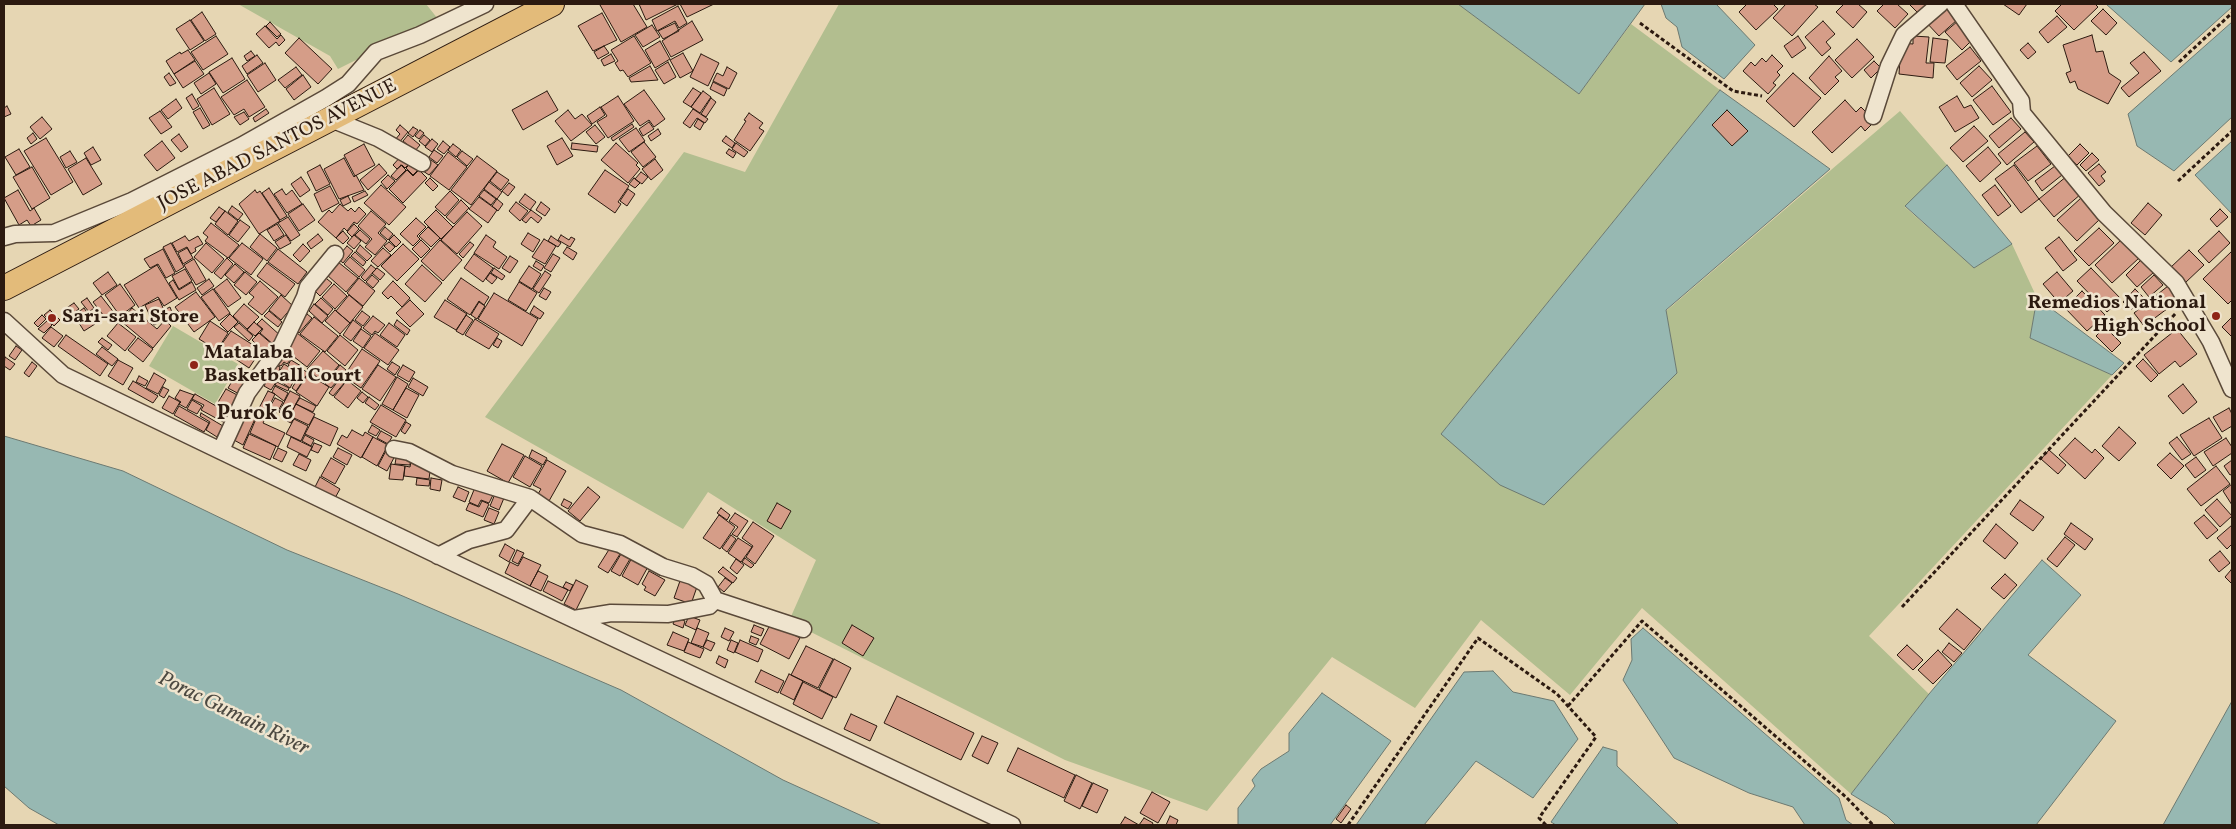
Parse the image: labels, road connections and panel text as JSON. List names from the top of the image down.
{
  "streets": {
    "highway": ["JOSE ABAD SANTOS AVENUE"]
  },
  "districts": ["Purok 6"],
  "water": ["Porac Gumain River"],
  "places": ["Remedios National High School", "Sari-sari Store", "Matalaba Basketball Court"]
}
